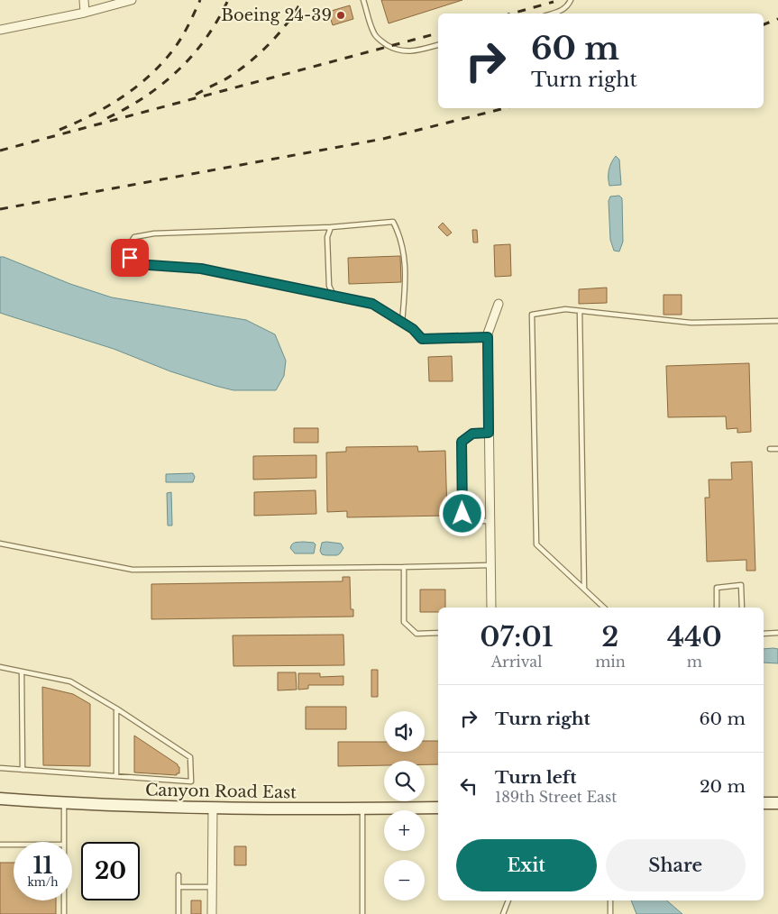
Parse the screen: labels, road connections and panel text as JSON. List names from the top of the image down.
{
  "streets": {
    "main road": ["Canyon Road East"]
  },
  "places": ["Boeing 24-39"],
  "page": {
    "turn": ["60 m", "Turn right"],
    "eta": [
      "07:01",
      "Arrival",
      "2",
      "min",
      "440",
      "m"
    ],
    "list": [
      {
        "name": "Turn right",
        "value": "60 m"
      },
      {
        "name": "Turn left",
        "note": "189th Street East",
        "value": "20 m"
      }
    ],
    "map_buttons": ["+", "−"],
    "buttons": ["Exit", "Share"],
    "speed": "11 km/h",
    "limit": "20"
  }
}
